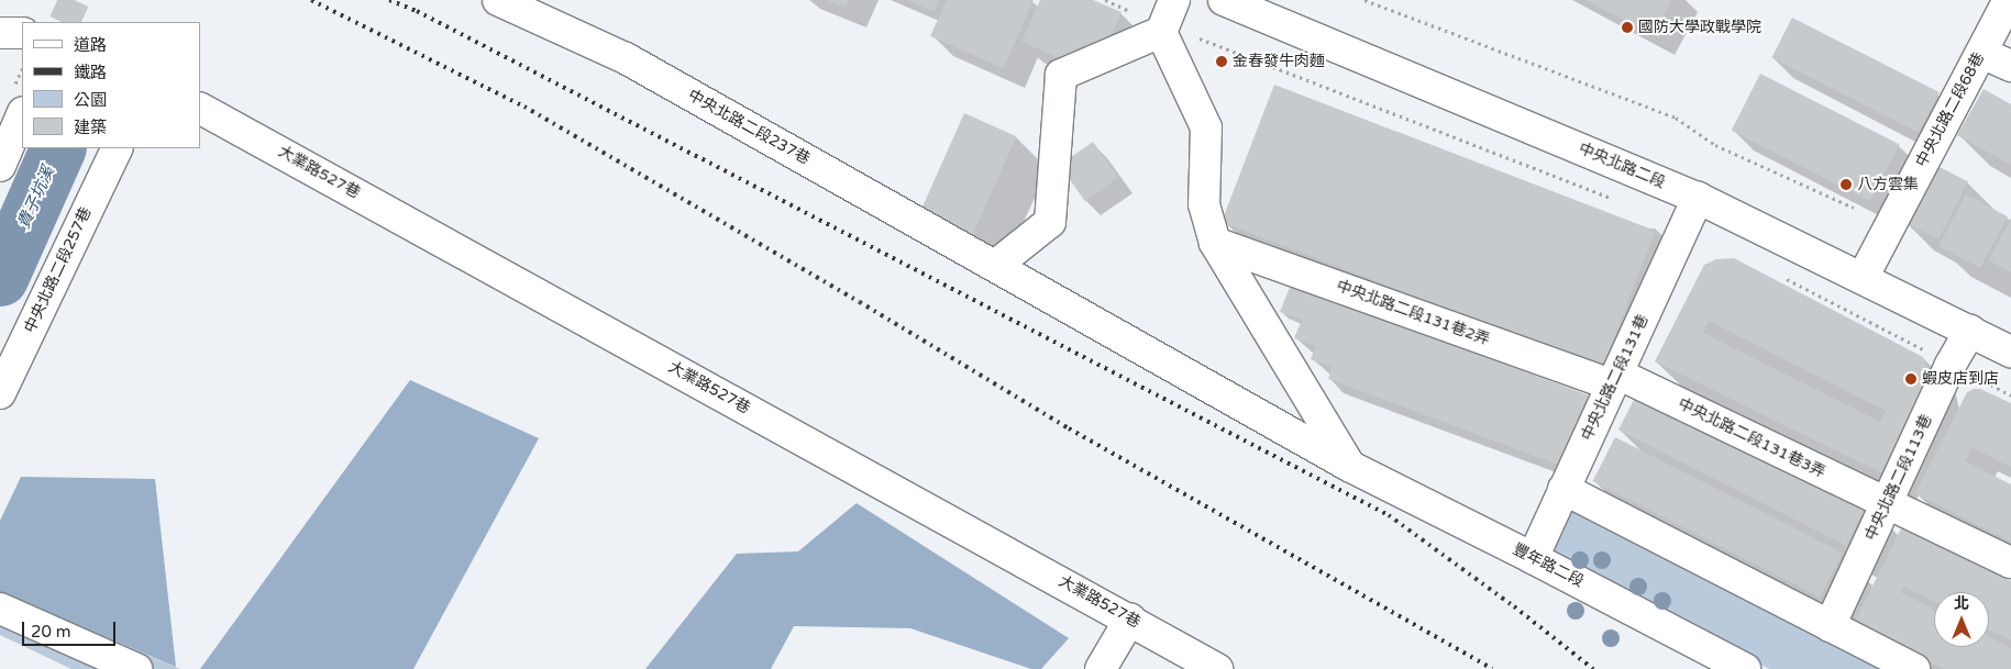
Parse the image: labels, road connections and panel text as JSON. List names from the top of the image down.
{
  "streets": {
    "street": [
      "中央北路二段68巷",
      "中央北路二段237巷",
      "中央北路二段",
      "大業路527巷",
      "中央北路二段257巷",
      "中央北路二段131巷2弄",
      "中央北路二段131巷",
      "中央北路二段131巷3弄",
      "中央北路二段113巷",
      "豐年路二段"
    ]
  },
  "crossings": [
    ["中央北路二段68巷", "中央北路二段"],
    ["中央北路二段237巷", "豐年路二段"],
    ["中央北路二段", "中央北路二段131巷"],
    ["中央北路二段", "中央北路二段113巷"],
    ["中央北路二段131巷2弄", "中央北路二段131巷"],
    ["中央北路二段131巷2弄", "中央北路二段131巷3弄"],
    ["中央北路二段131巷", "中央北路二段131巷3弄"],
    ["中央北路二段131巷", "豐年路二段"],
    ["中央北路二段131巷3弄", "中央北路二段113巷"]
  ],
  "water": ["貴子坑溪"],
  "places": [
    "國防大學政戰學院",
    "金春發牛肉麵",
    "八方雲集",
    "蝦皮店到店"
  ],
  "legend": [
    "道路",
    "鐵路",
    "公園",
    "建築"
  ],
  "scale_bar": "20 m",
  "north": "top"
}
